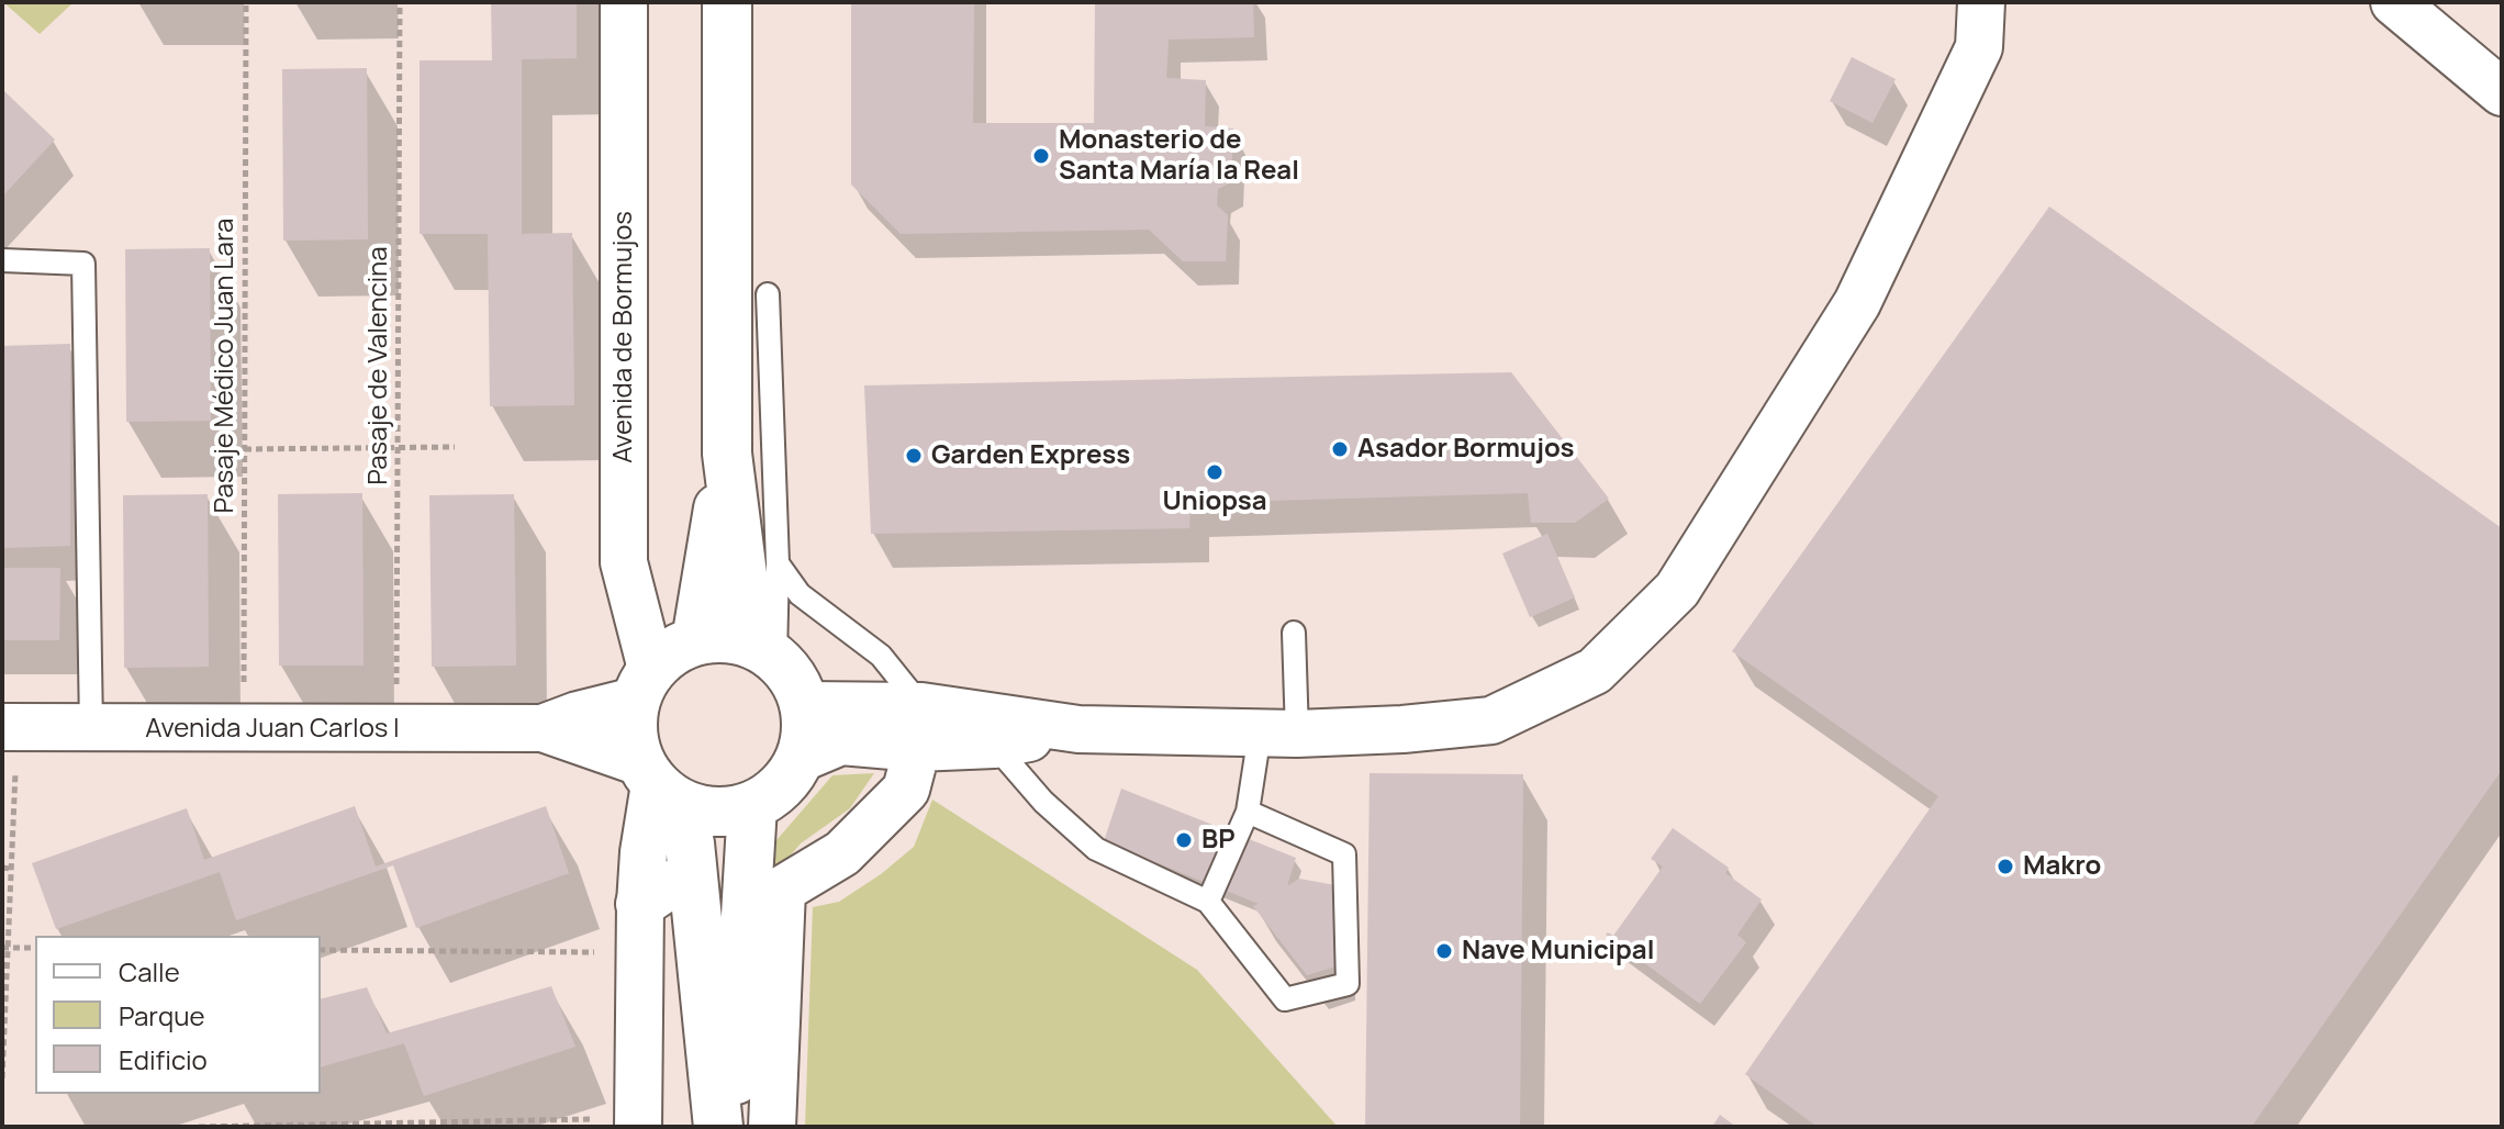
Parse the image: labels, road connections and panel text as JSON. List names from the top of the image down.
{
  "streets": {
    "street": ["Avenida de Bormujos", "Avenida Juan Carlos I"],
    "path": ["Pasaje Médico Juan Lara", "Pasaje de Valencina"]
  },
  "crossings": [
    ["Avenida de Bormujos", "Avenida Juan Carlos I"],
    ["Pasaje Médico Juan Lara", "Avenida Juan Carlos I"],
    ["Pasaje de Valencina", "Avenida Juan Carlos I"]
  ],
  "places": [
    "Monasterio de Santa María la Real",
    "Asador Bormujos",
    "Garden Express",
    "Uniopsa",
    "BP",
    "Makro",
    "Nave Municipal"
  ],
  "legend": ["Calle", "Parque", "Edificio"]
}
